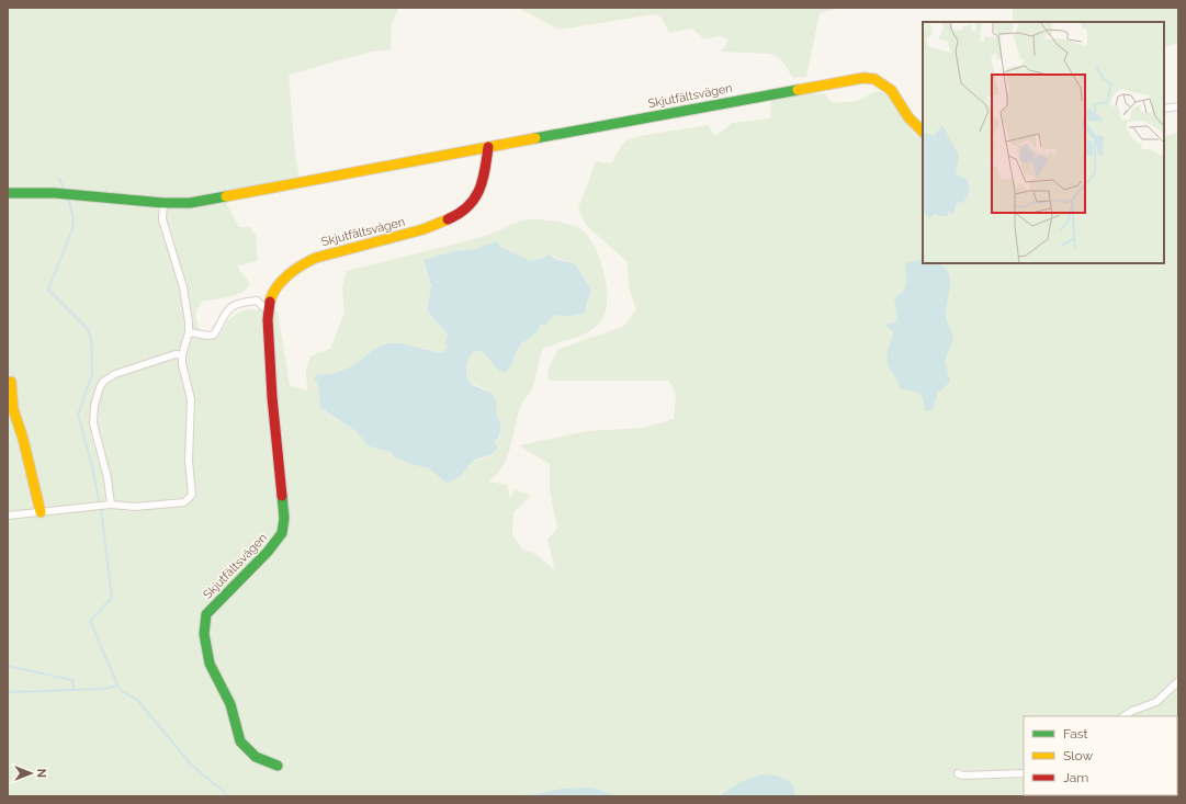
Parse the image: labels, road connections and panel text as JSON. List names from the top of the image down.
{
  "streets": {
    "street": ["Skjutfältsvägen"]
  },
  "legend": ["Fast", "Slow", "Jam"],
  "north": "right"
}
